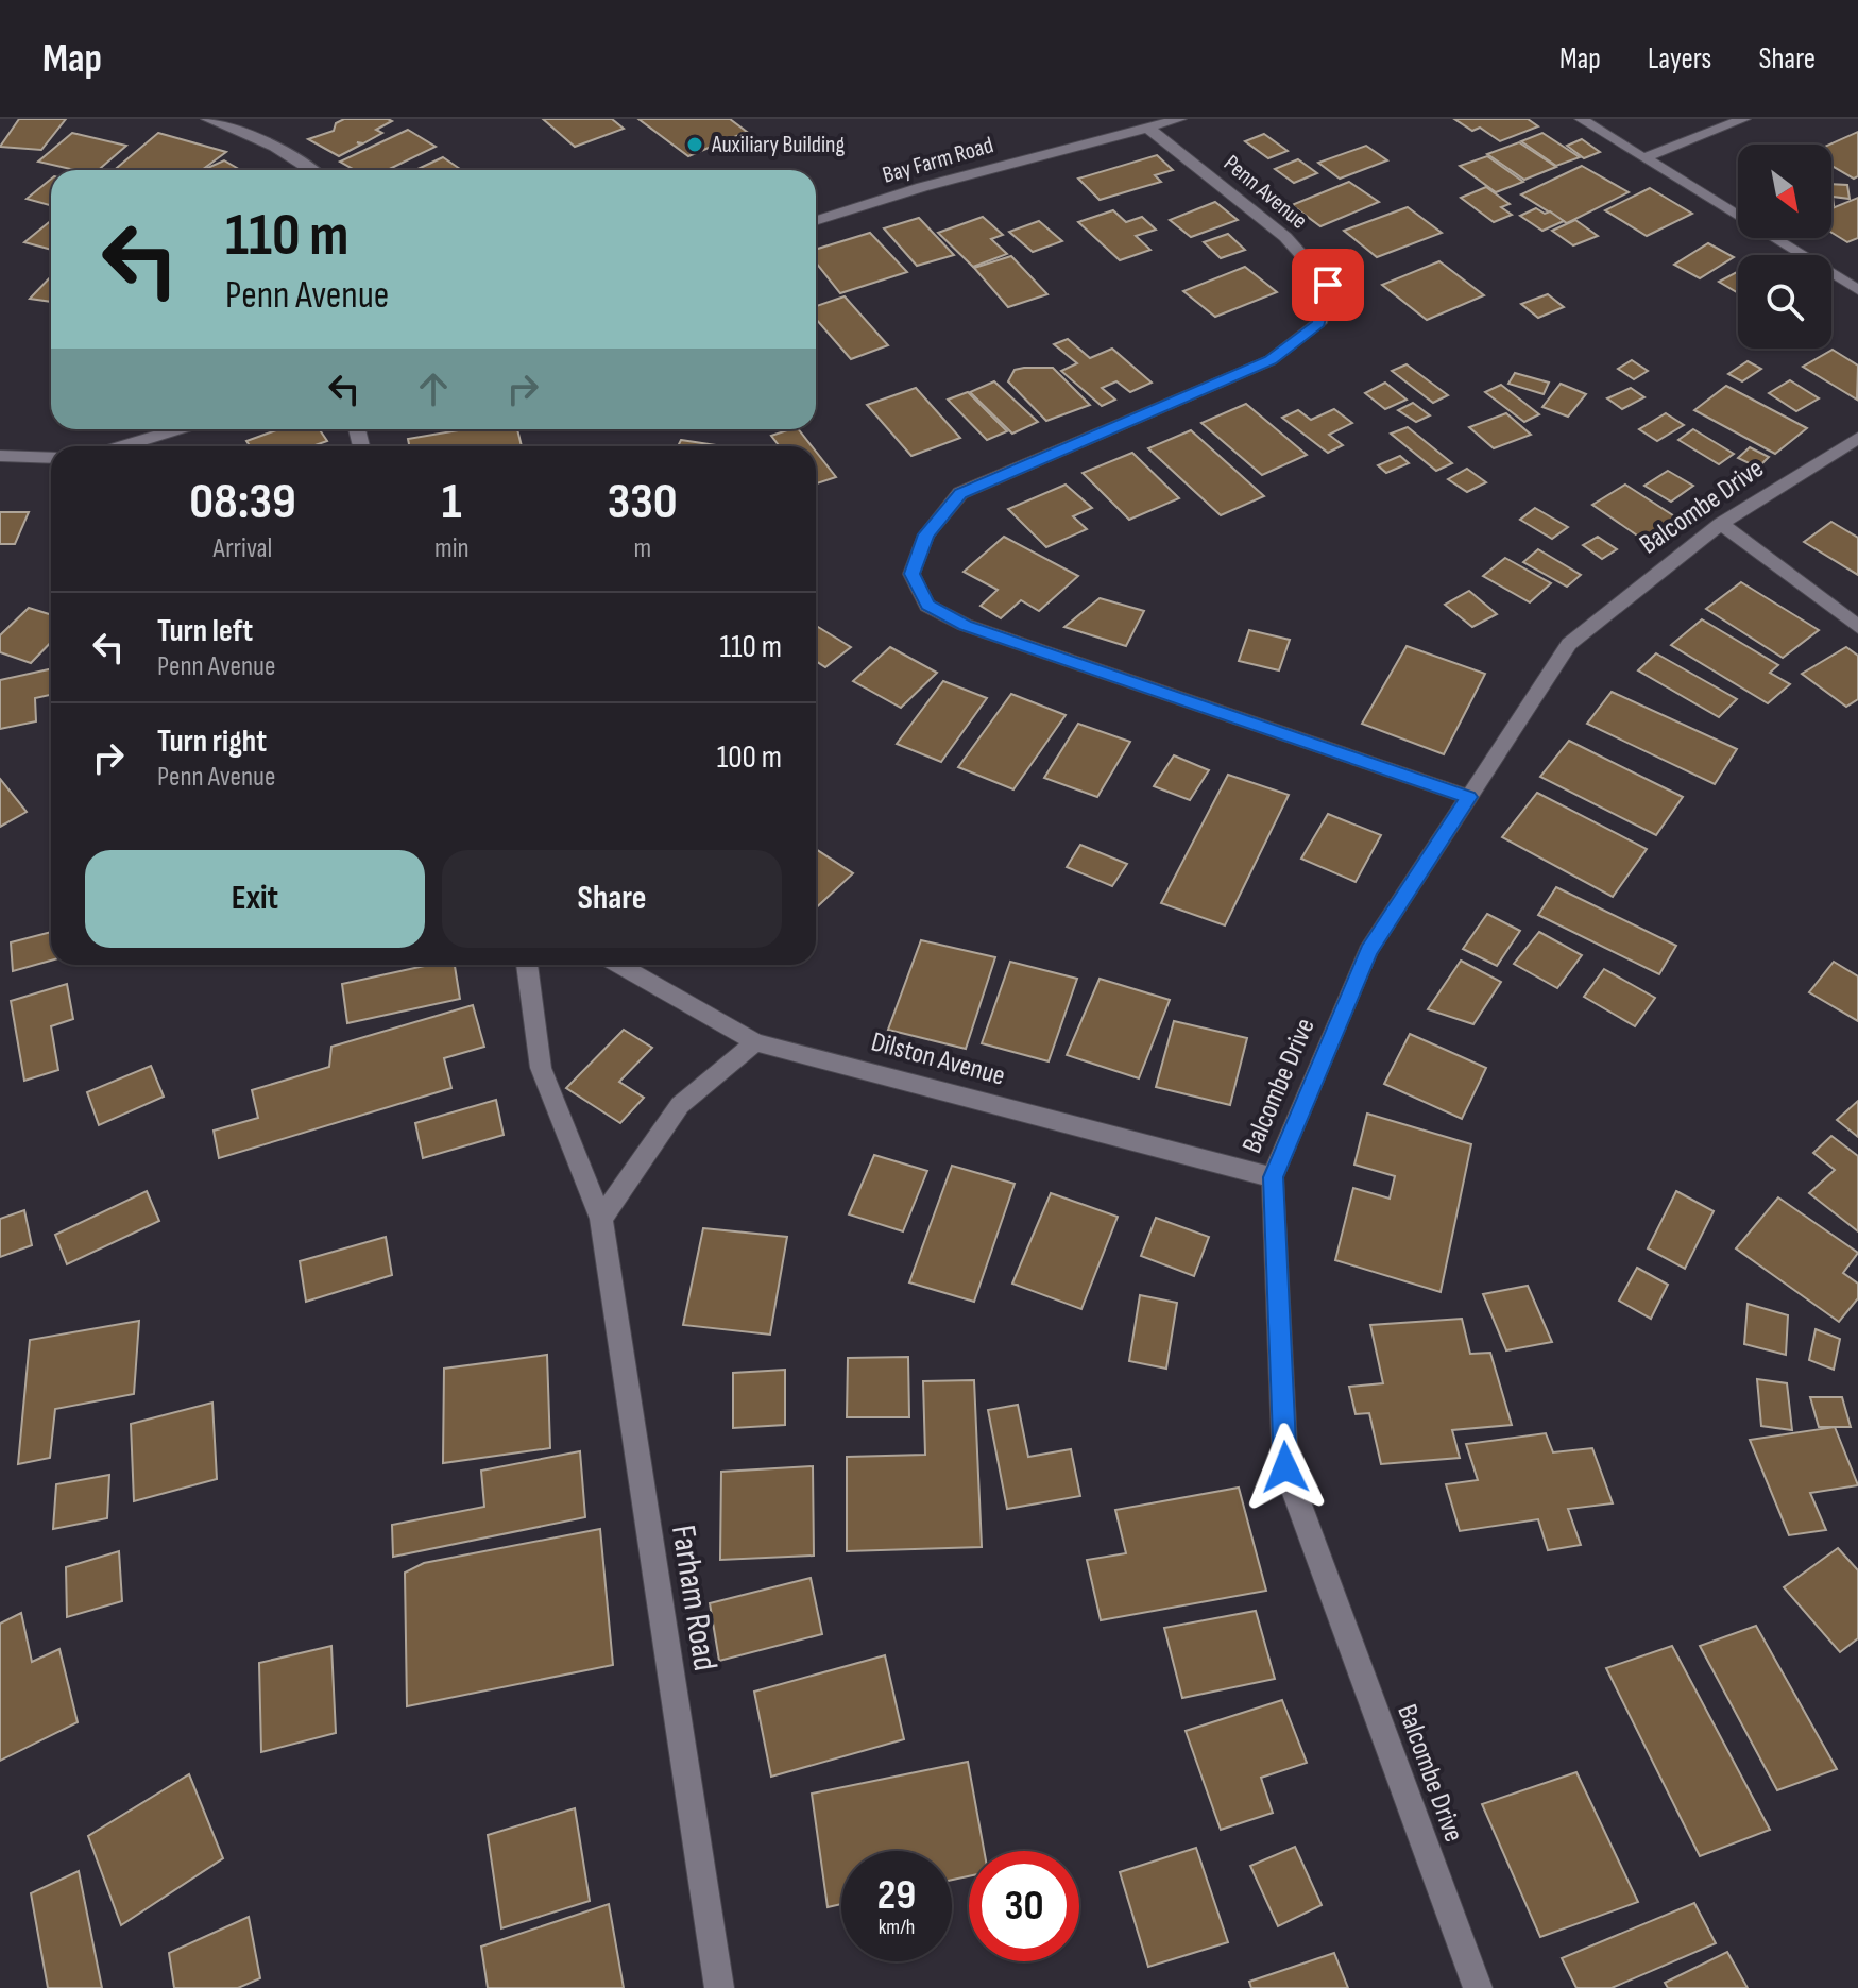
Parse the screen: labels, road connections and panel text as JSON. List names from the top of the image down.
{
  "streets": {
    "street": [
      "Bay Farm Road",
      "Penn Avenue",
      "Balcombe Drive",
      "Dilston Avenue",
      "Farham Road"
    ]
  },
  "crossings": [
    ["Bay Farm Road", "Penn Avenue"],
    ["Penn Avenue", "Balcombe Drive"],
    ["Balcombe Drive", "Dilston Avenue"]
  ],
  "places": ["Auxiliary Building"],
  "north": "bottom right",
  "page": {
    "header": "Map",
    "nav": ["Map", "Layers", "Share"],
    "turn": ["110 m", "Penn Avenue"],
    "eta": [
      "08:39",
      "Arrival",
      "1",
      "min",
      "330",
      "m"
    ],
    "list": [
      {
        "name": "Turn left",
        "note": "Penn Avenue",
        "value": "110 m"
      },
      {
        "name": "Turn right",
        "note": "Penn Avenue",
        "value": "100 m"
      }
    ],
    "buttons": ["Exit", "Share"],
    "speed": "29 km/h",
    "limit": "30"
  }
}
